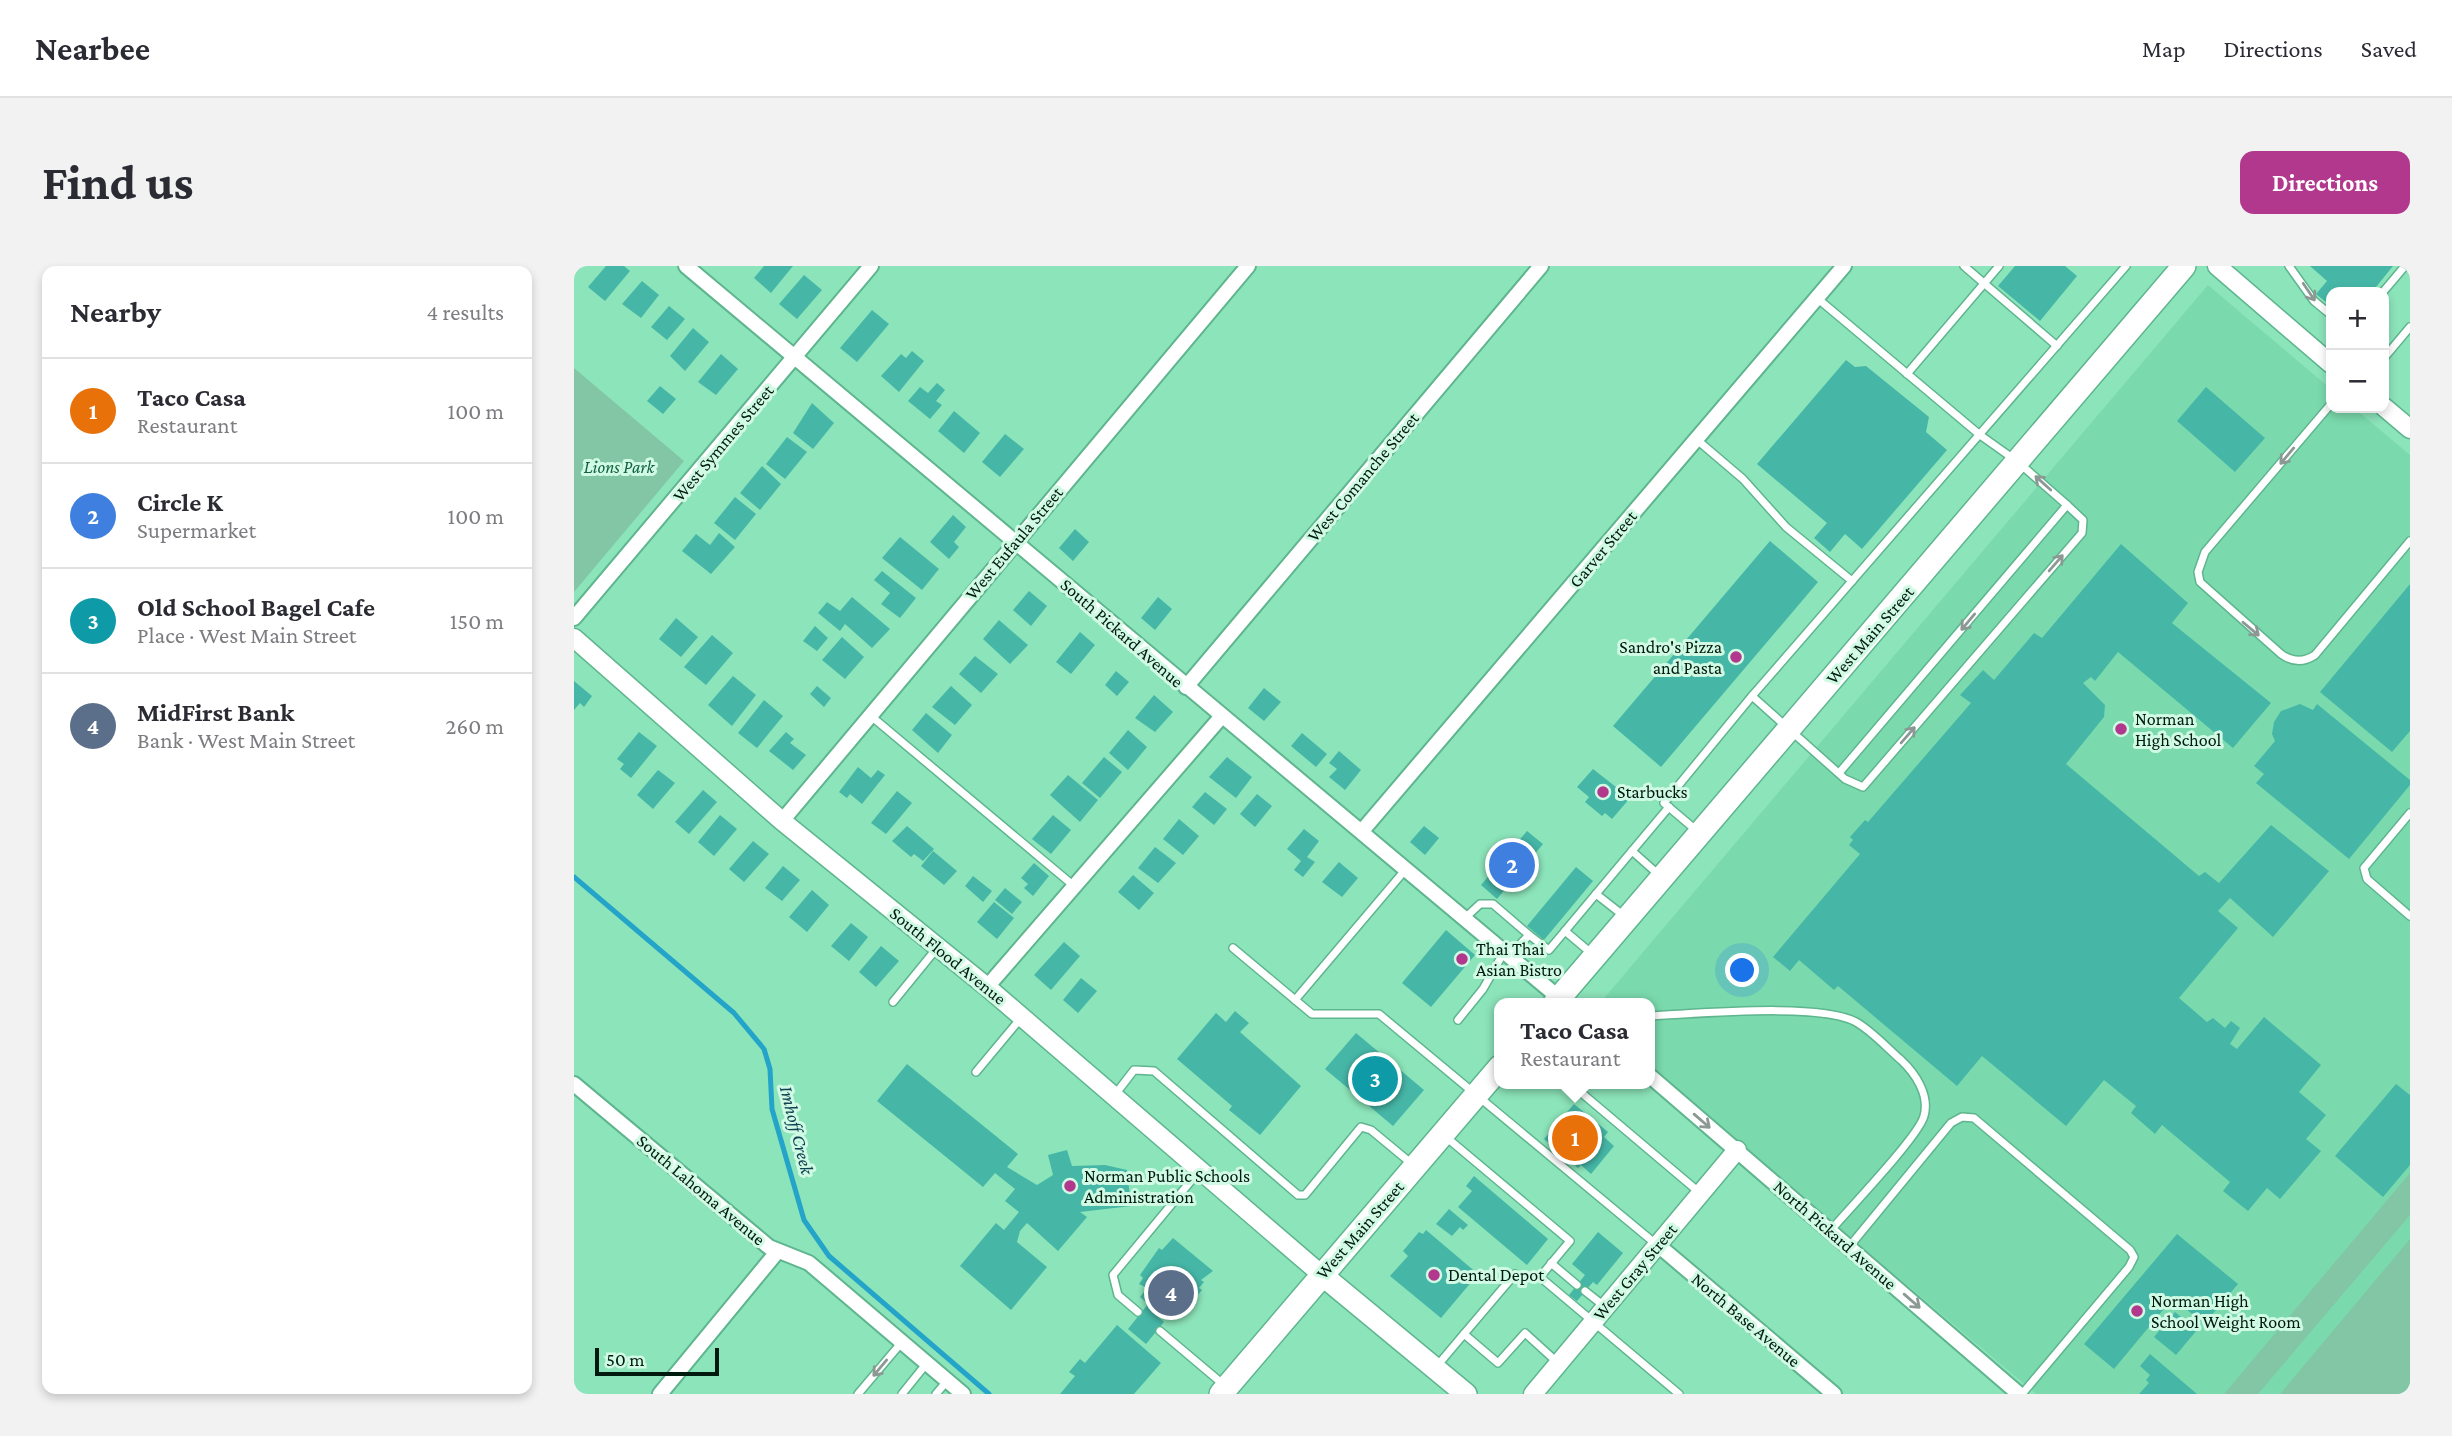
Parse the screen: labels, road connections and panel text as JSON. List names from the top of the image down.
{
  "streets": {
    "main road": ["West Main Street"],
    "street": [
      "West Symmes Street",
      "West Comanche Street",
      "West Eufaula Street",
      "Garver Street",
      "South Pickard Avenue",
      "South Flood Avenue",
      "South Lahoma Avenue",
      "North Pickard Avenue",
      "West Gray Street",
      "North Base Avenue"
    ]
  },
  "crossings": [
    ["West Symmes Street", "South Pickard Avenue"],
    ["West Comanche Street", "South Pickard Avenue"],
    ["West Eufaula Street", "South Pickard Avenue"],
    ["West Eufaula Street", "South Flood Avenue"],
    ["Garver Street", "South Pickard Avenue"],
    ["West Main Street", "South Flood Avenue"],
    ["North Pickard Avenue", "West Gray Street"],
    ["West Gray Street", "North Base Avenue"]
  ],
  "one_way": ["North Pickard Avenue"],
  "water": ["Imhoff Creek"],
  "parks": ["Lions Park"],
  "places": [
    "Sandro's Pizza and Pasta",
    "Norman High School",
    "Starbucks",
    "Thai Thai Asian Bistro",
    "Norman Public Schools Administration",
    "Dental Depot",
    "Norman High School Weight Room"
  ],
  "scale_bar": "50 m",
  "page": {
    "header": "Nearbee",
    "nav": ["Map", "Directions", "Saved"],
    "buttons": "Directions",
    "title": "Find us",
    "heading": ["Nearby", "4 results"],
    "map_buttons": ["+", "−"],
    "list": [
      {
        "mark": "1",
        "name": "Taco Casa",
        "note": "Restaurant",
        "value": "100 m"
      },
      {
        "mark": "2",
        "name": "Circle K",
        "note": "Supermarket",
        "value": "100 m"
      },
      {
        "mark": "3",
        "name": "Old School Bagel Cafe",
        "note": "Place · West Main Street",
        "value": "150 m"
      },
      {
        "mark": "4",
        "name": "MidFirst Bank",
        "note": "Bank · West Main Street",
        "value": "260 m"
      }
    ],
    "pins": [
      "2",
      "3",
      "1",
      "4"
    ],
    "popup": ["Taco Casa", "Restaurant"],
    "scale": "50 m"
  }
}
